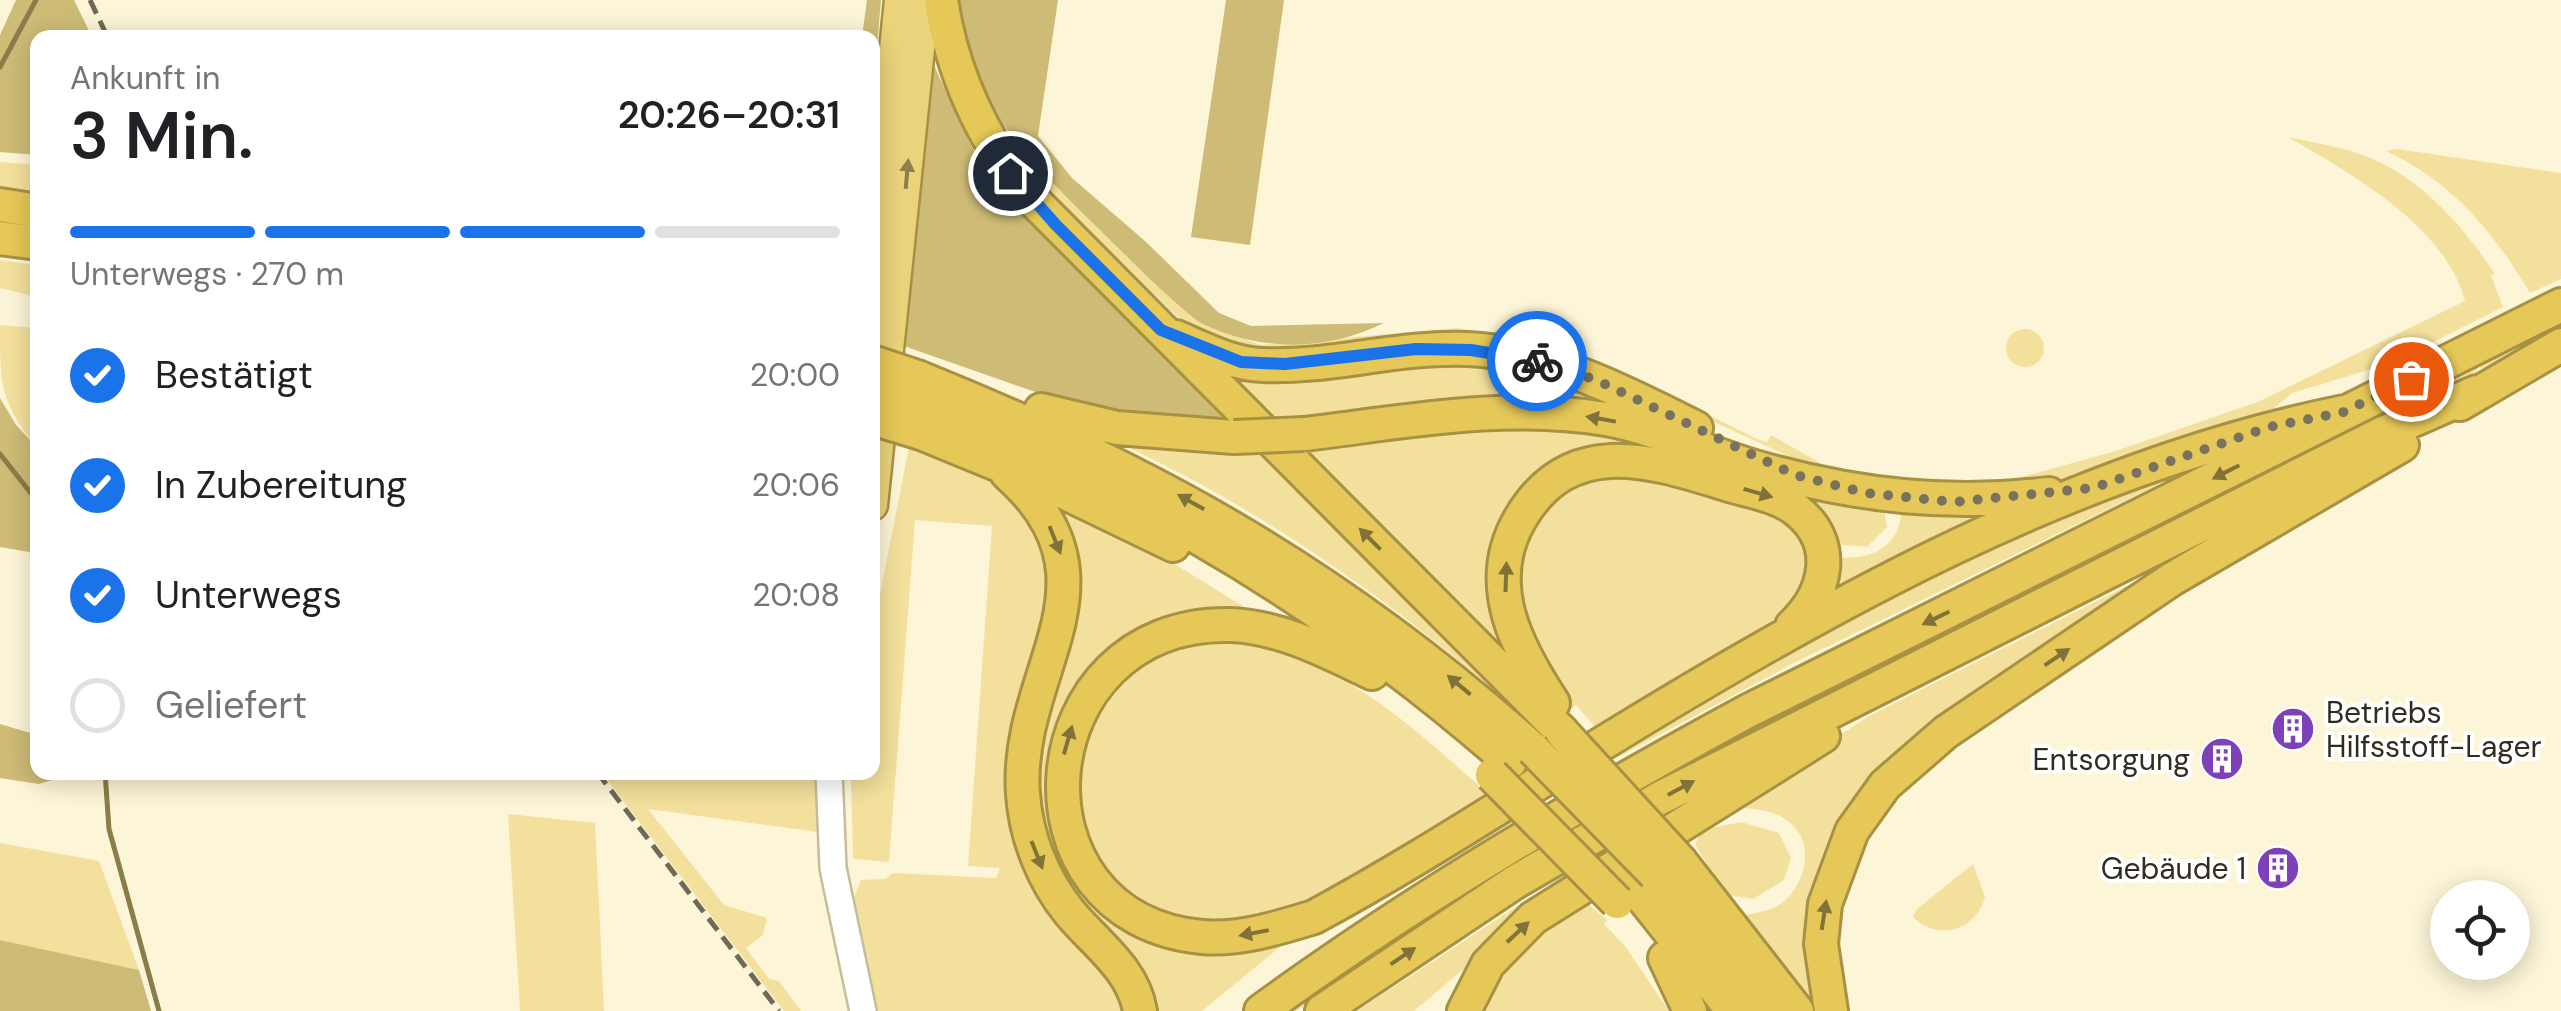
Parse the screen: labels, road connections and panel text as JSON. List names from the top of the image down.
{
  "places": {
    "building": ["Betriebs Hilfsstoff-Lager", "Entsorgung", "Gebäude 1"]
  },
  "page": {
    "heading": ["3 Min.", "Ankunft in", "20:26–20:31"],
    "bar": "Unterwegs · 270 m",
    "list": [
      ["Bestätigt", "20:00"],
      ["In Zubereitung", "20:06"],
      ["Unterwegs", "20:08"],
      "Geliefert"
    ]
  }
}
